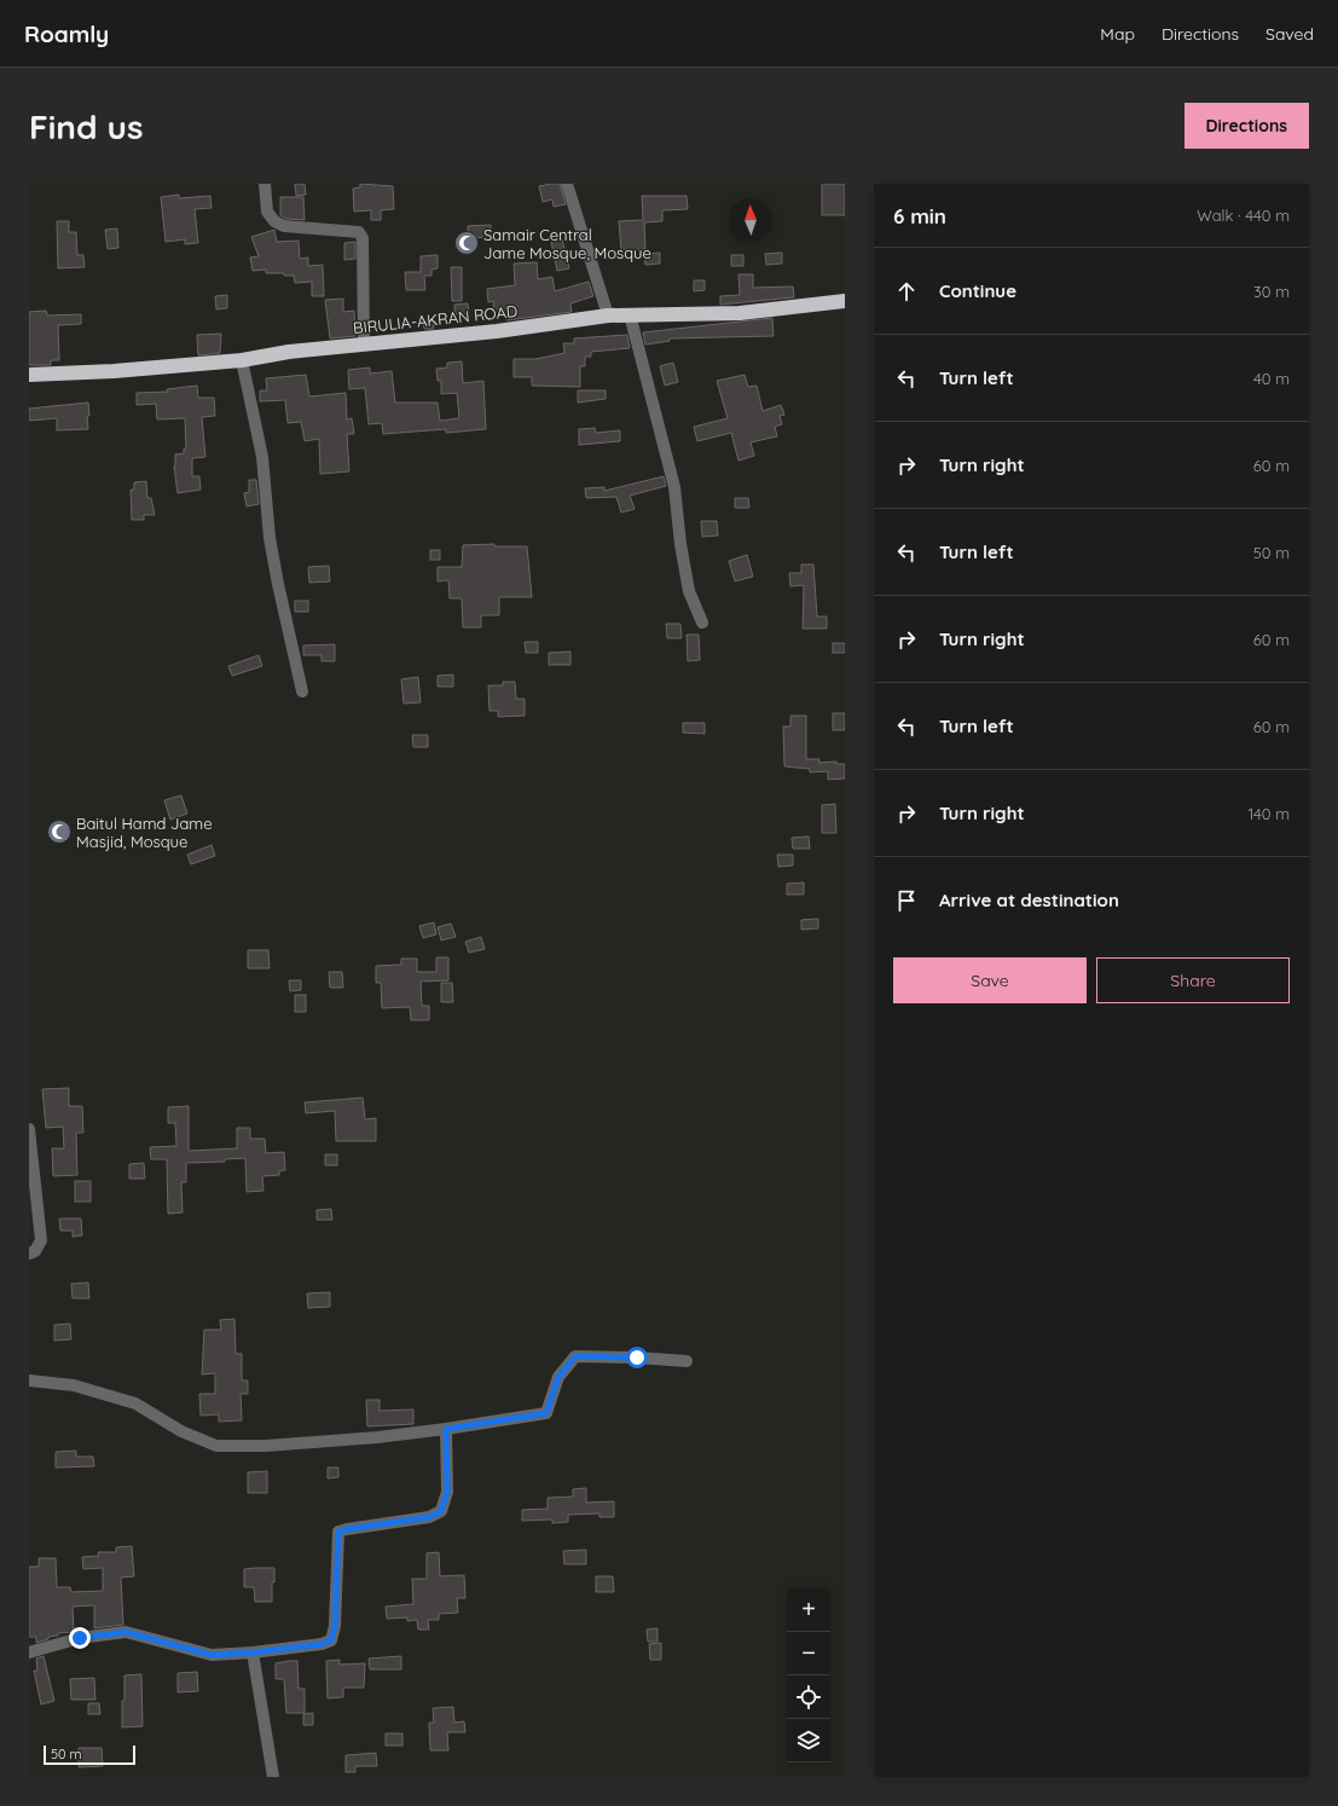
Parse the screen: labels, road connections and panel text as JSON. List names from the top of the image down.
{
  "streets": {
    "highway": ["BIRULIA-AKRAN ROAD"]
  },
  "places": {
    "mosque": ["Samair Central Jame Mosque, Mosque", "Baitul Hamd Jame Masjid, Mosque"]
  },
  "scale_bar": "50 m",
  "north": "top",
  "page": {
    "header": "Roamly",
    "nav": ["Map", "Directions", "Saved"],
    "buttons": [
      "Directions",
      ["Save", "Share"]
    ],
    "title": "Find us",
    "heading": ["6 min", "Walk · 440 m"],
    "list": [
      ["Continue", "30 m"],
      ["Turn left", "40 m"],
      ["Turn right", "60 m"],
      ["Turn left", "50 m"],
      ["Turn right", "60 m"],
      ["Turn left", "60 m"],
      ["Turn right", "140 m"],
      "Arrive at destination"
    ],
    "map_buttons": ["+", "−"],
    "scale": "50 m"
  }
}
